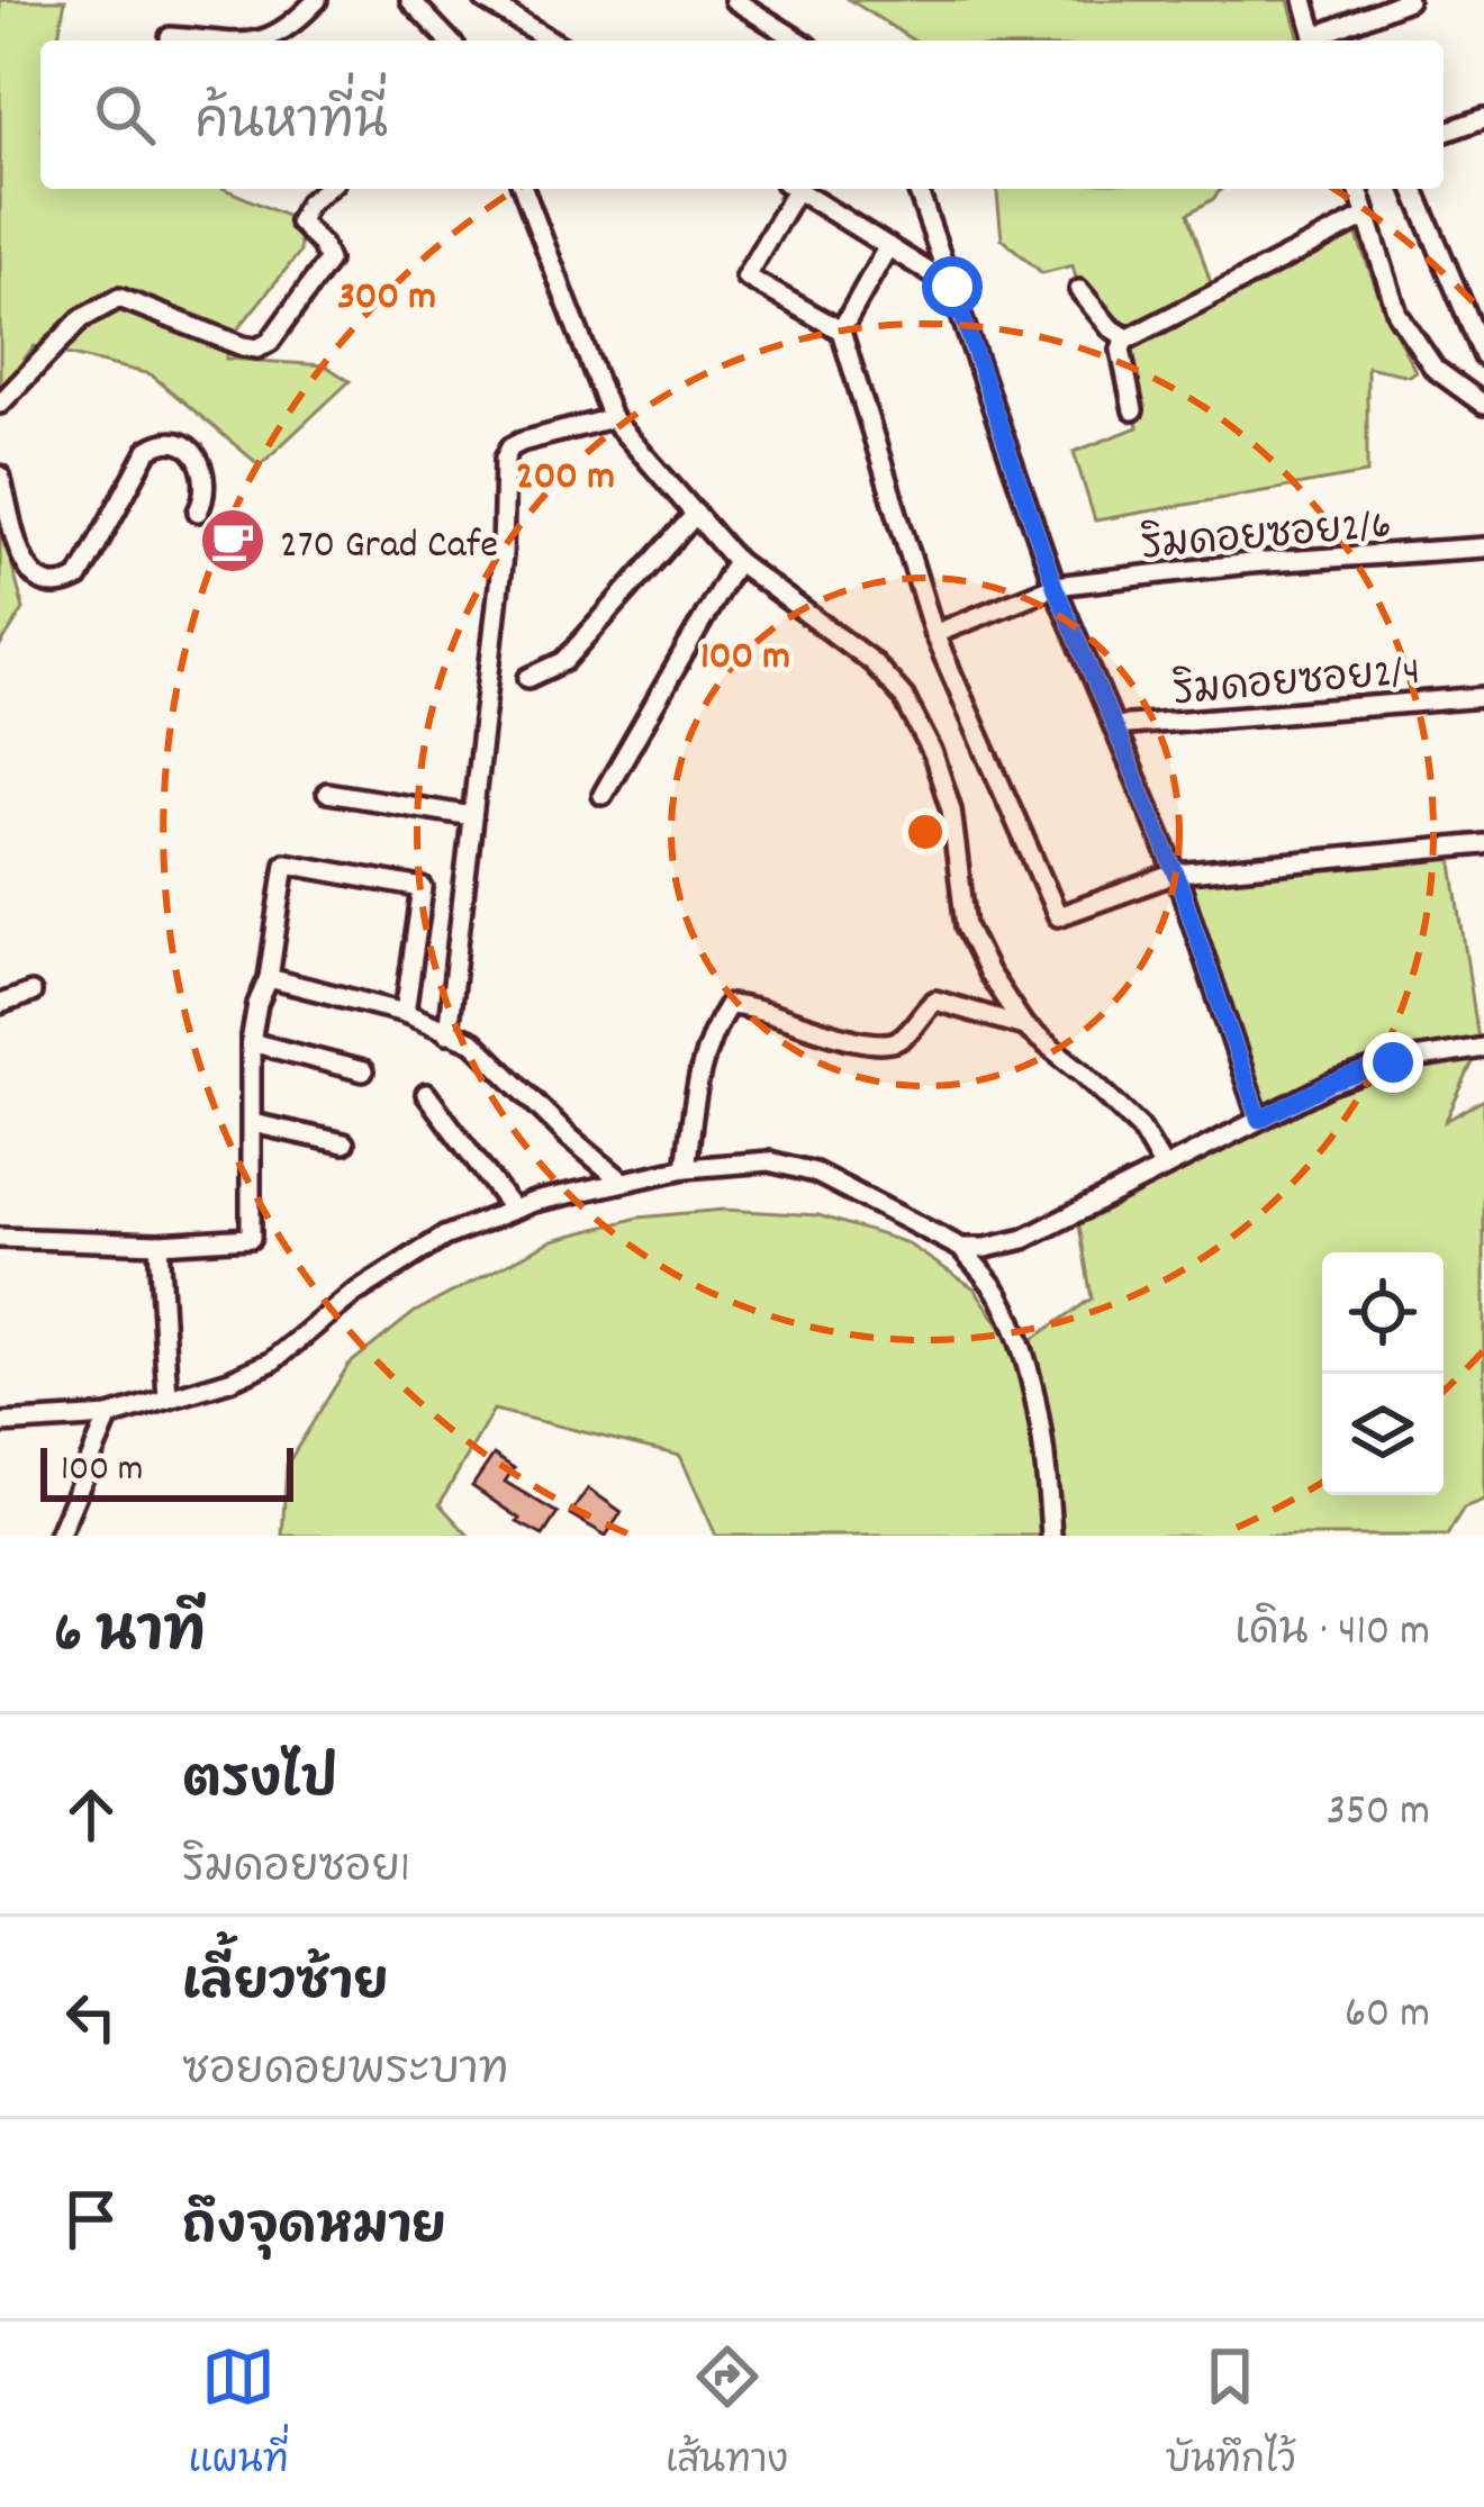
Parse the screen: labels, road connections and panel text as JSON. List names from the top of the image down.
{
  "streets": {
    "street": ["ริมดอยซอย2/6", "ริมดอยซอย2/4"]
  },
  "places": {
    "cafe": ["270 Grad Cafe"]
  },
  "scale_bar": "100 m",
  "page": {
    "search": "ค้นหาที่นี่",
    "scale": "100 m",
    "heading": ["6 นาที", "เดิน · 410 m"],
    "list": [
      ["ตรงไป", "ริมดอยซอย1", "350 m"],
      ["เลี้ยวซ้าย", "ซอยดอยพระบาท", "60 m"],
      "ถึงจุดหมาย"
    ],
    "nav": ["แผนที่", "เส้นทาง", "บันทึกไว้"]
  },
  "rings": ["300 m", "200 m", "100 m"]
}
